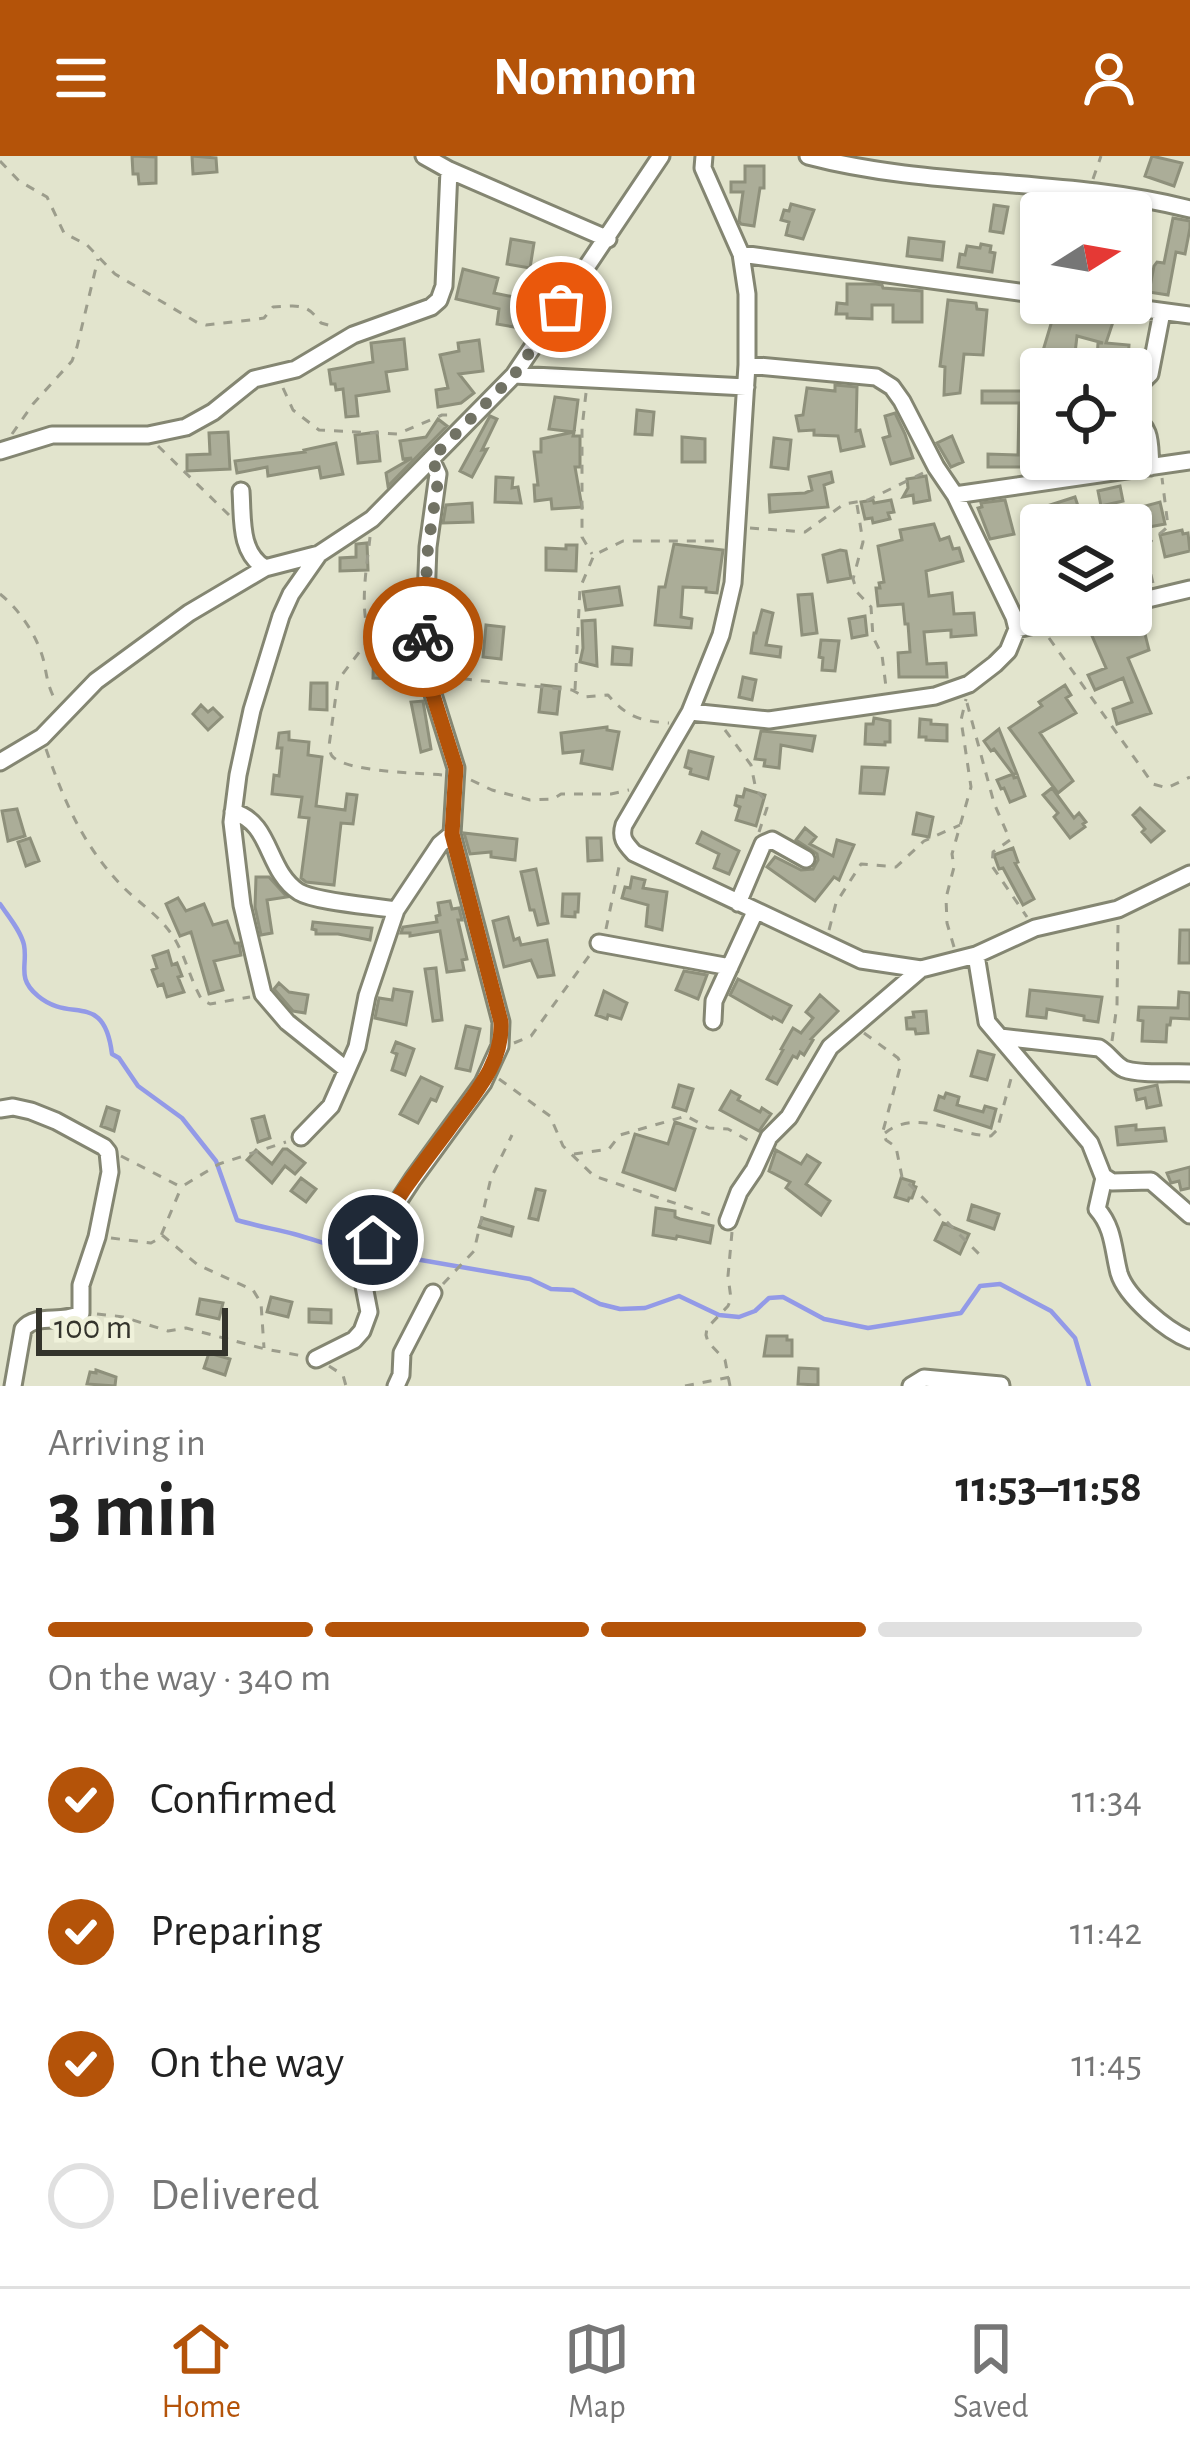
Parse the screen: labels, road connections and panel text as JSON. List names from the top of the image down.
{
  "scale_bar": "100 m",
  "north": "right",
  "page": {
    "header": "Nomnom",
    "scale": "100 m",
    "heading": ["3 min", "Arriving in", "11:53–11:58"],
    "bar": "On the way · 340 m",
    "list": [
      ["Confirmed", "11:34"],
      ["Preparing", "11:42"],
      ["On the way", "11:45"],
      "Delivered"
    ],
    "tabs": ["Home", "Map", "Saved"]
  }
}
